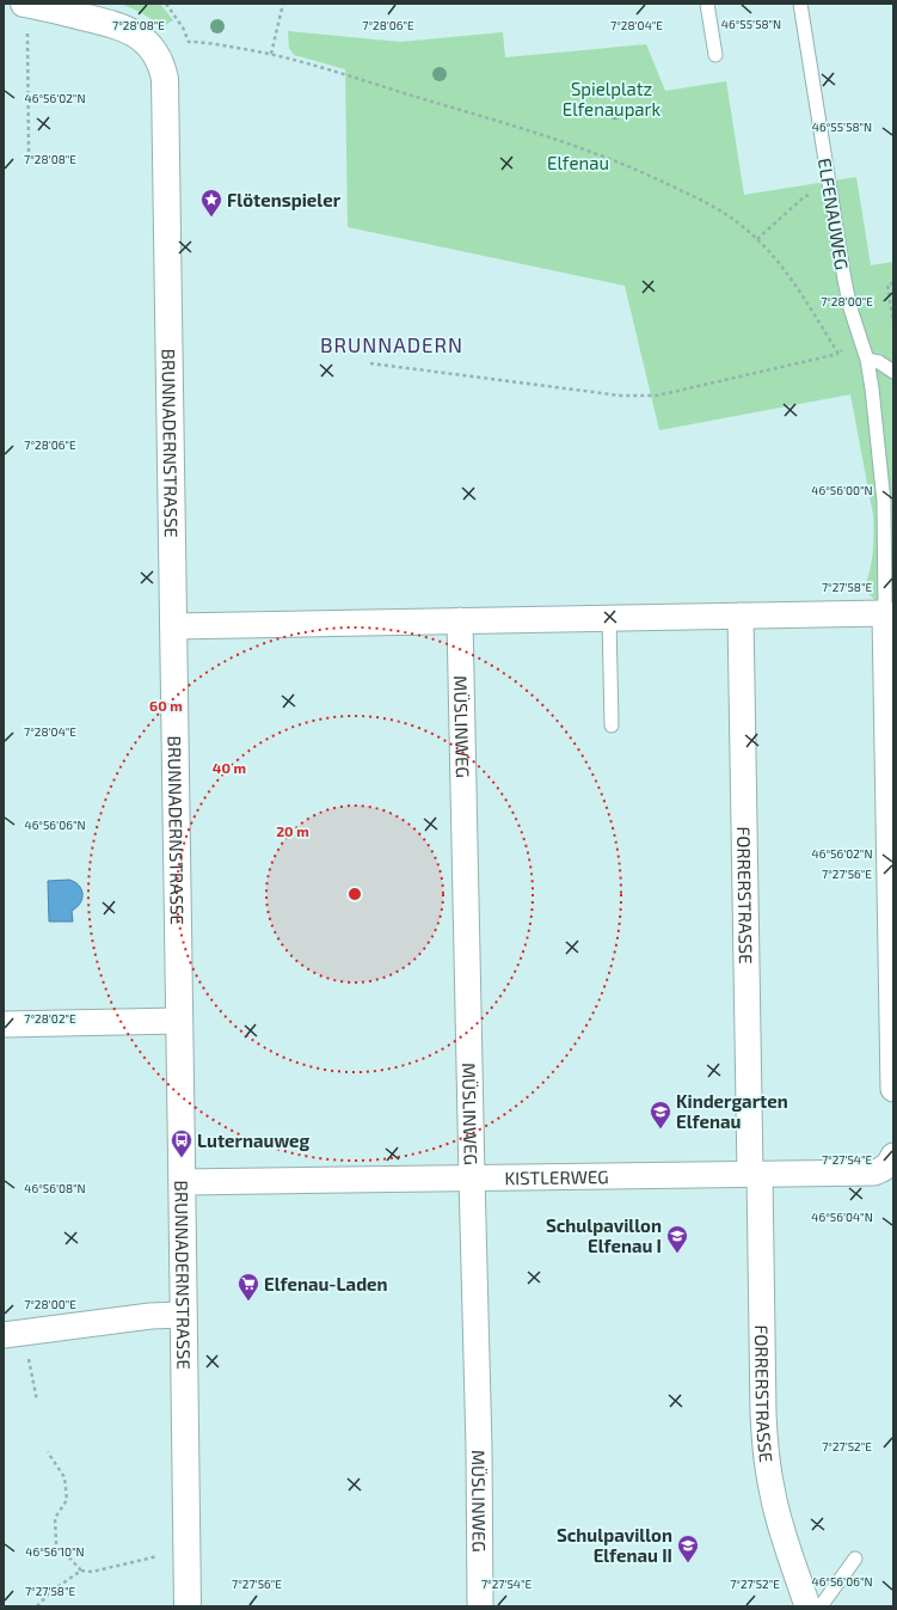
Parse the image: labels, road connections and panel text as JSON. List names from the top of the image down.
{
  "streets": {
    "street": [
      "BRUNNADERNSTRASSE",
      "MÜSLINWEG",
      "FORRERSTRASSE",
      "KISTLERWEG"
    ],
    "lane": ["ELFENAUWEG"]
  },
  "crossings": [
    ["BRUNNADERNSTRASSE", "KISTLERWEG"],
    ["MÜSLINWEG", "KISTLERWEG"],
    ["FORRERSTRASSE", "KISTLERWEG"]
  ],
  "districts": ["BRUNNADERN"],
  "parks": ["Spielplatz Elfenaupark", "Elfenau"],
  "places": {
    "place": ["Flötenspieler"],
    "school or university": ["Kindergarten Elfenau", "Schulpavillon Elfenau I", "Schulpavillon Elfenau II"],
    "bus stop": ["Luternauweg"],
    "supermarket": ["Elfenau-Laden"]
  },
  "coordinates": [
    "46°55'58\"N",
    "7°28'08\"E",
    "7°28'06\"E",
    "7°28'04\"E",
    "46°56'02\"N",
    "7°28'00\"E",
    "46°56'00\"N",
    "7°27'58\"E",
    "46°56'06\"N",
    "7°27'56\"E",
    "7°28'02\"E",
    "7°27'54\"E",
    "46°56'08\"N",
    "46°56'04\"N",
    "7°27'52\"E",
    "46°56'10\"N"
  ],
  "rings": ["60 m", "40 m", "20 m"]
}
